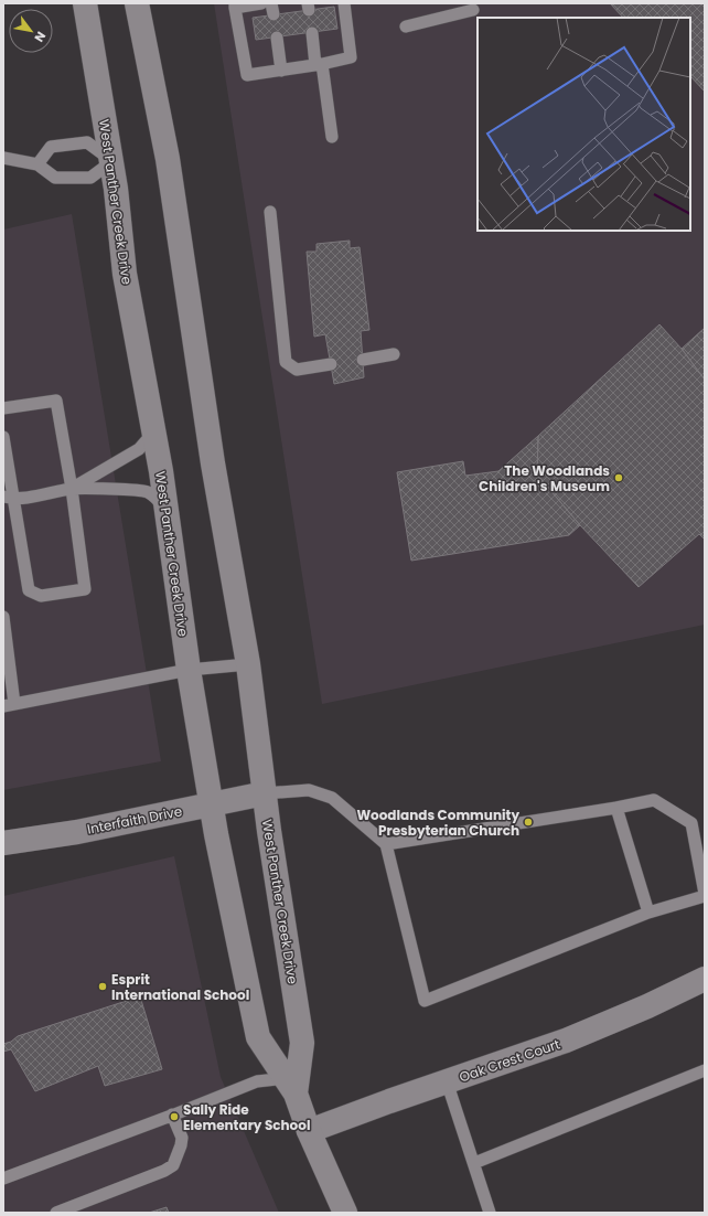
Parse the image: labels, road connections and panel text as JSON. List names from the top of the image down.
{
  "streets": {
    "street": ["West Panther Creek Drive", "Interfaith Drive", "Oak Crest Court"]
  },
  "crossings": [
    ["West Panther Creek Drive", "Interfaith Drive"],
    ["West Panther Creek Drive", "Oak Crest Court"]
  ],
  "places": [
    "The Woodlands Children's Museum",
    "Woodlands Community Presbyterian Church",
    "Esprit International School",
    "Sally Ride Elementary School"
  ],
  "north": "bottom right"
}
